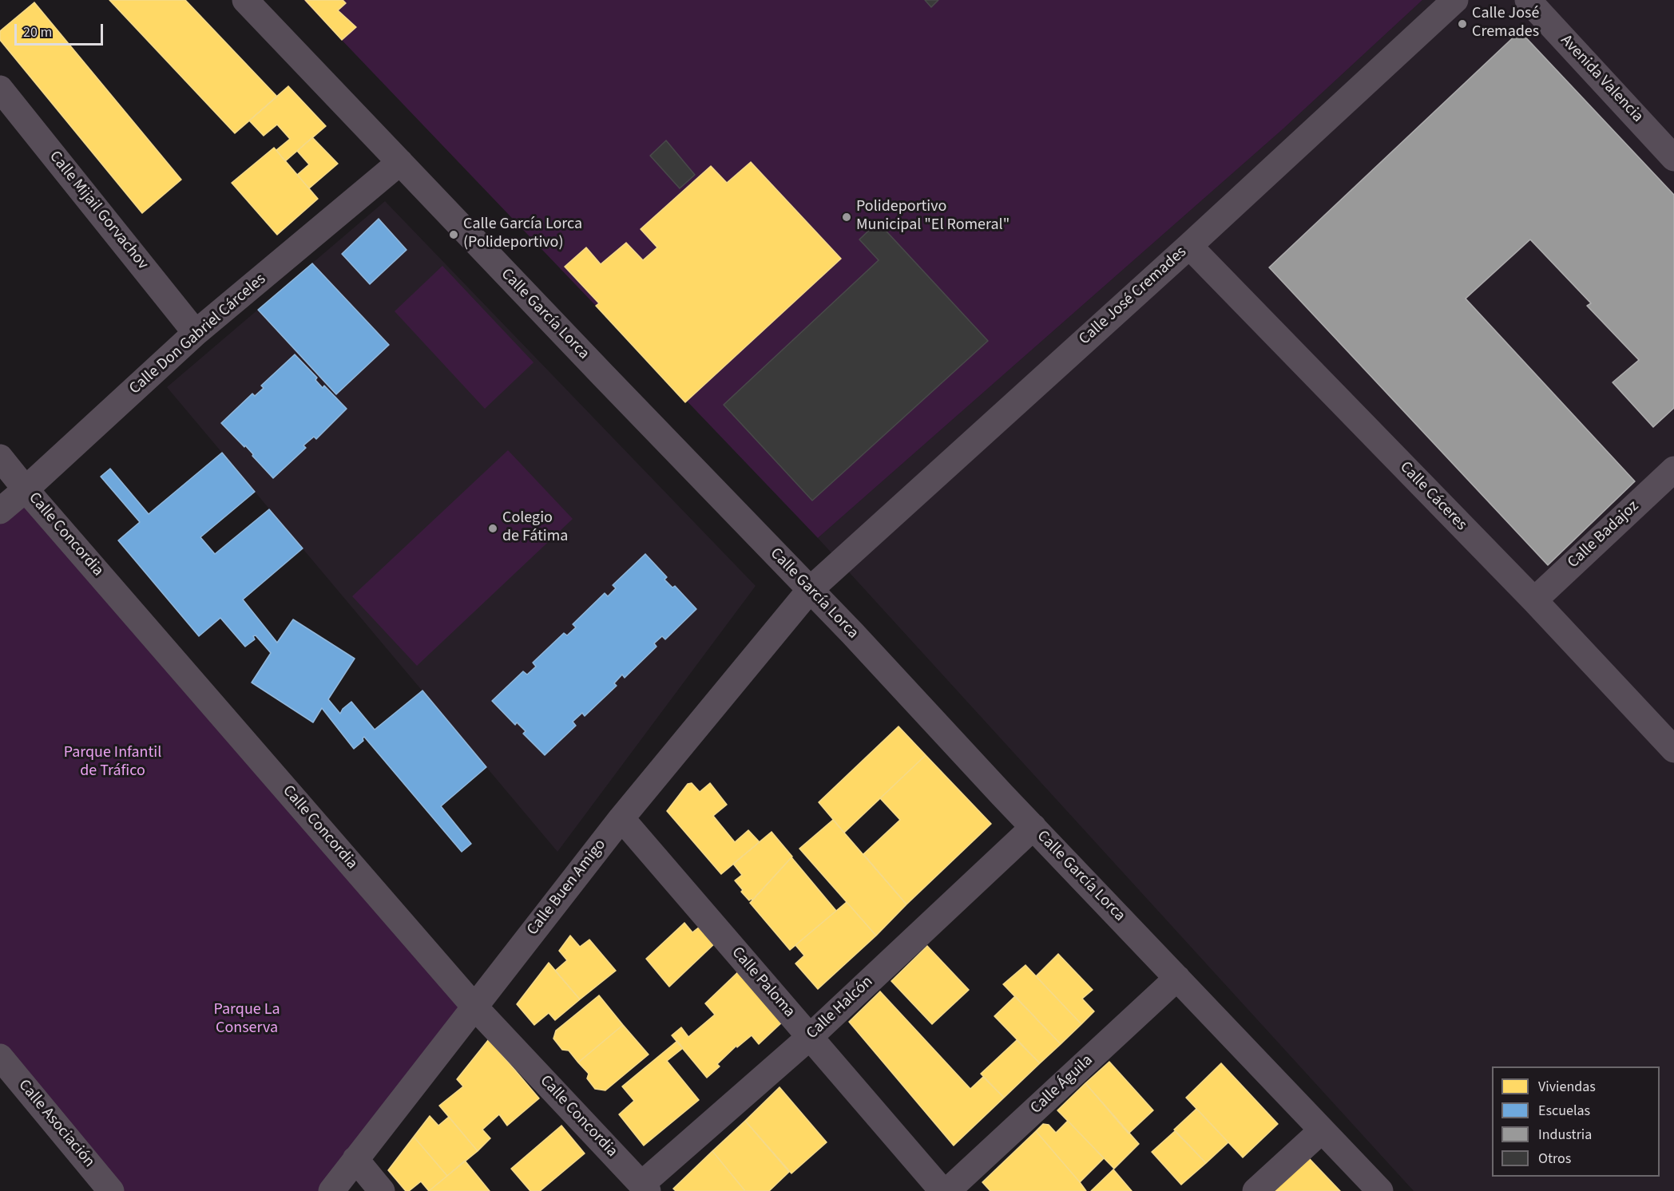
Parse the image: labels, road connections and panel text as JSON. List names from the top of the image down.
{
  "streets": {
    "street": [
      "Avenida Valencia",
      "Calle Mijail Gorvachov",
      "Calle José Cremades",
      "Calle García Lorca",
      "Calle Don Gabriel Cárceles",
      "Calle Cáceres",
      "Calle Concordia",
      "Calle Badajoz",
      "Calle Buen Amigo",
      "Calle Paloma",
      "Calle Halcón",
      "Calle Águila",
      "Calle Asociación"
    ]
  },
  "crossings": [
    ["Calle Mijail Gorvachov", "Calle Don Gabriel Cárceles"],
    ["Calle José Cremades", "Calle García Lorca"],
    ["Calle José Cremades", "Calle Cáceres"],
    ["Calle José Cremades", "Calle Buen Amigo"],
    ["Calle García Lorca", "Calle Don Gabriel Cárceles"],
    ["Calle García Lorca", "Calle Buen Amigo"],
    ["Calle García Lorca", "Calle Halcón"],
    ["Calle García Lorca", "Calle Águila"],
    ["Calle Don Gabriel Cárceles", "Calle Concordia"],
    ["Calle Cáceres", "Calle Badajoz"],
    ["Calle Concordia", "Calle Buen Amigo"],
    ["Calle Concordia", "Calle Halcón"],
    ["Calle Buen Amigo", "Calle Paloma"],
    ["Calle Paloma", "Calle Halcón"]
  ],
  "parks": ["Parque Infantil de Tráfico", "Parque La Conserva"],
  "places": [
    "Calle José Cremades",
    "Polideportivo Municipal \"El Romeral\"",
    "Calle García Lorca (Polideportivo)",
    "Colegio de Fátima"
  ],
  "legend": [
    "Viviendas",
    "Escuelas",
    "Industria",
    "Otros"
  ],
  "scale_bar": "20 m"
}
